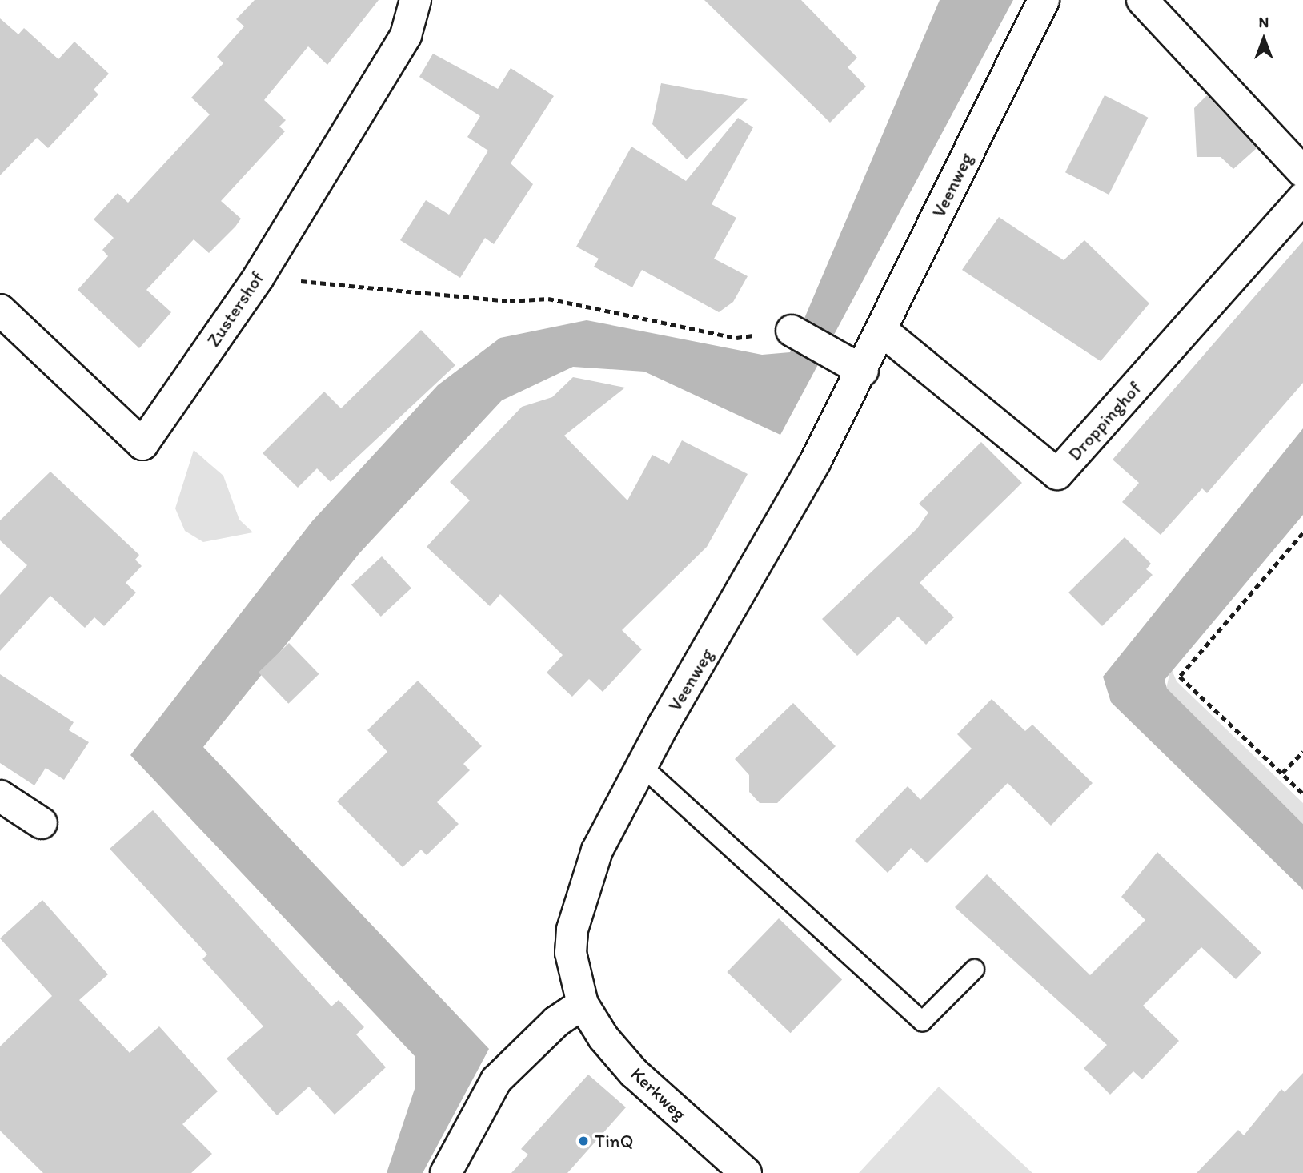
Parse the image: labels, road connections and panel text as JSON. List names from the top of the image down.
{
  "streets": {
    "street": [
      "Veenweg",
      "Zustershof",
      "Droppinghof",
      "Kerkweg"
    ]
  },
  "crossings": [
    ["Veenweg", "Droppinghof"],
    ["Veenweg", "Kerkweg"]
  ],
  "places": ["TinQ"],
  "north": "top"
}
